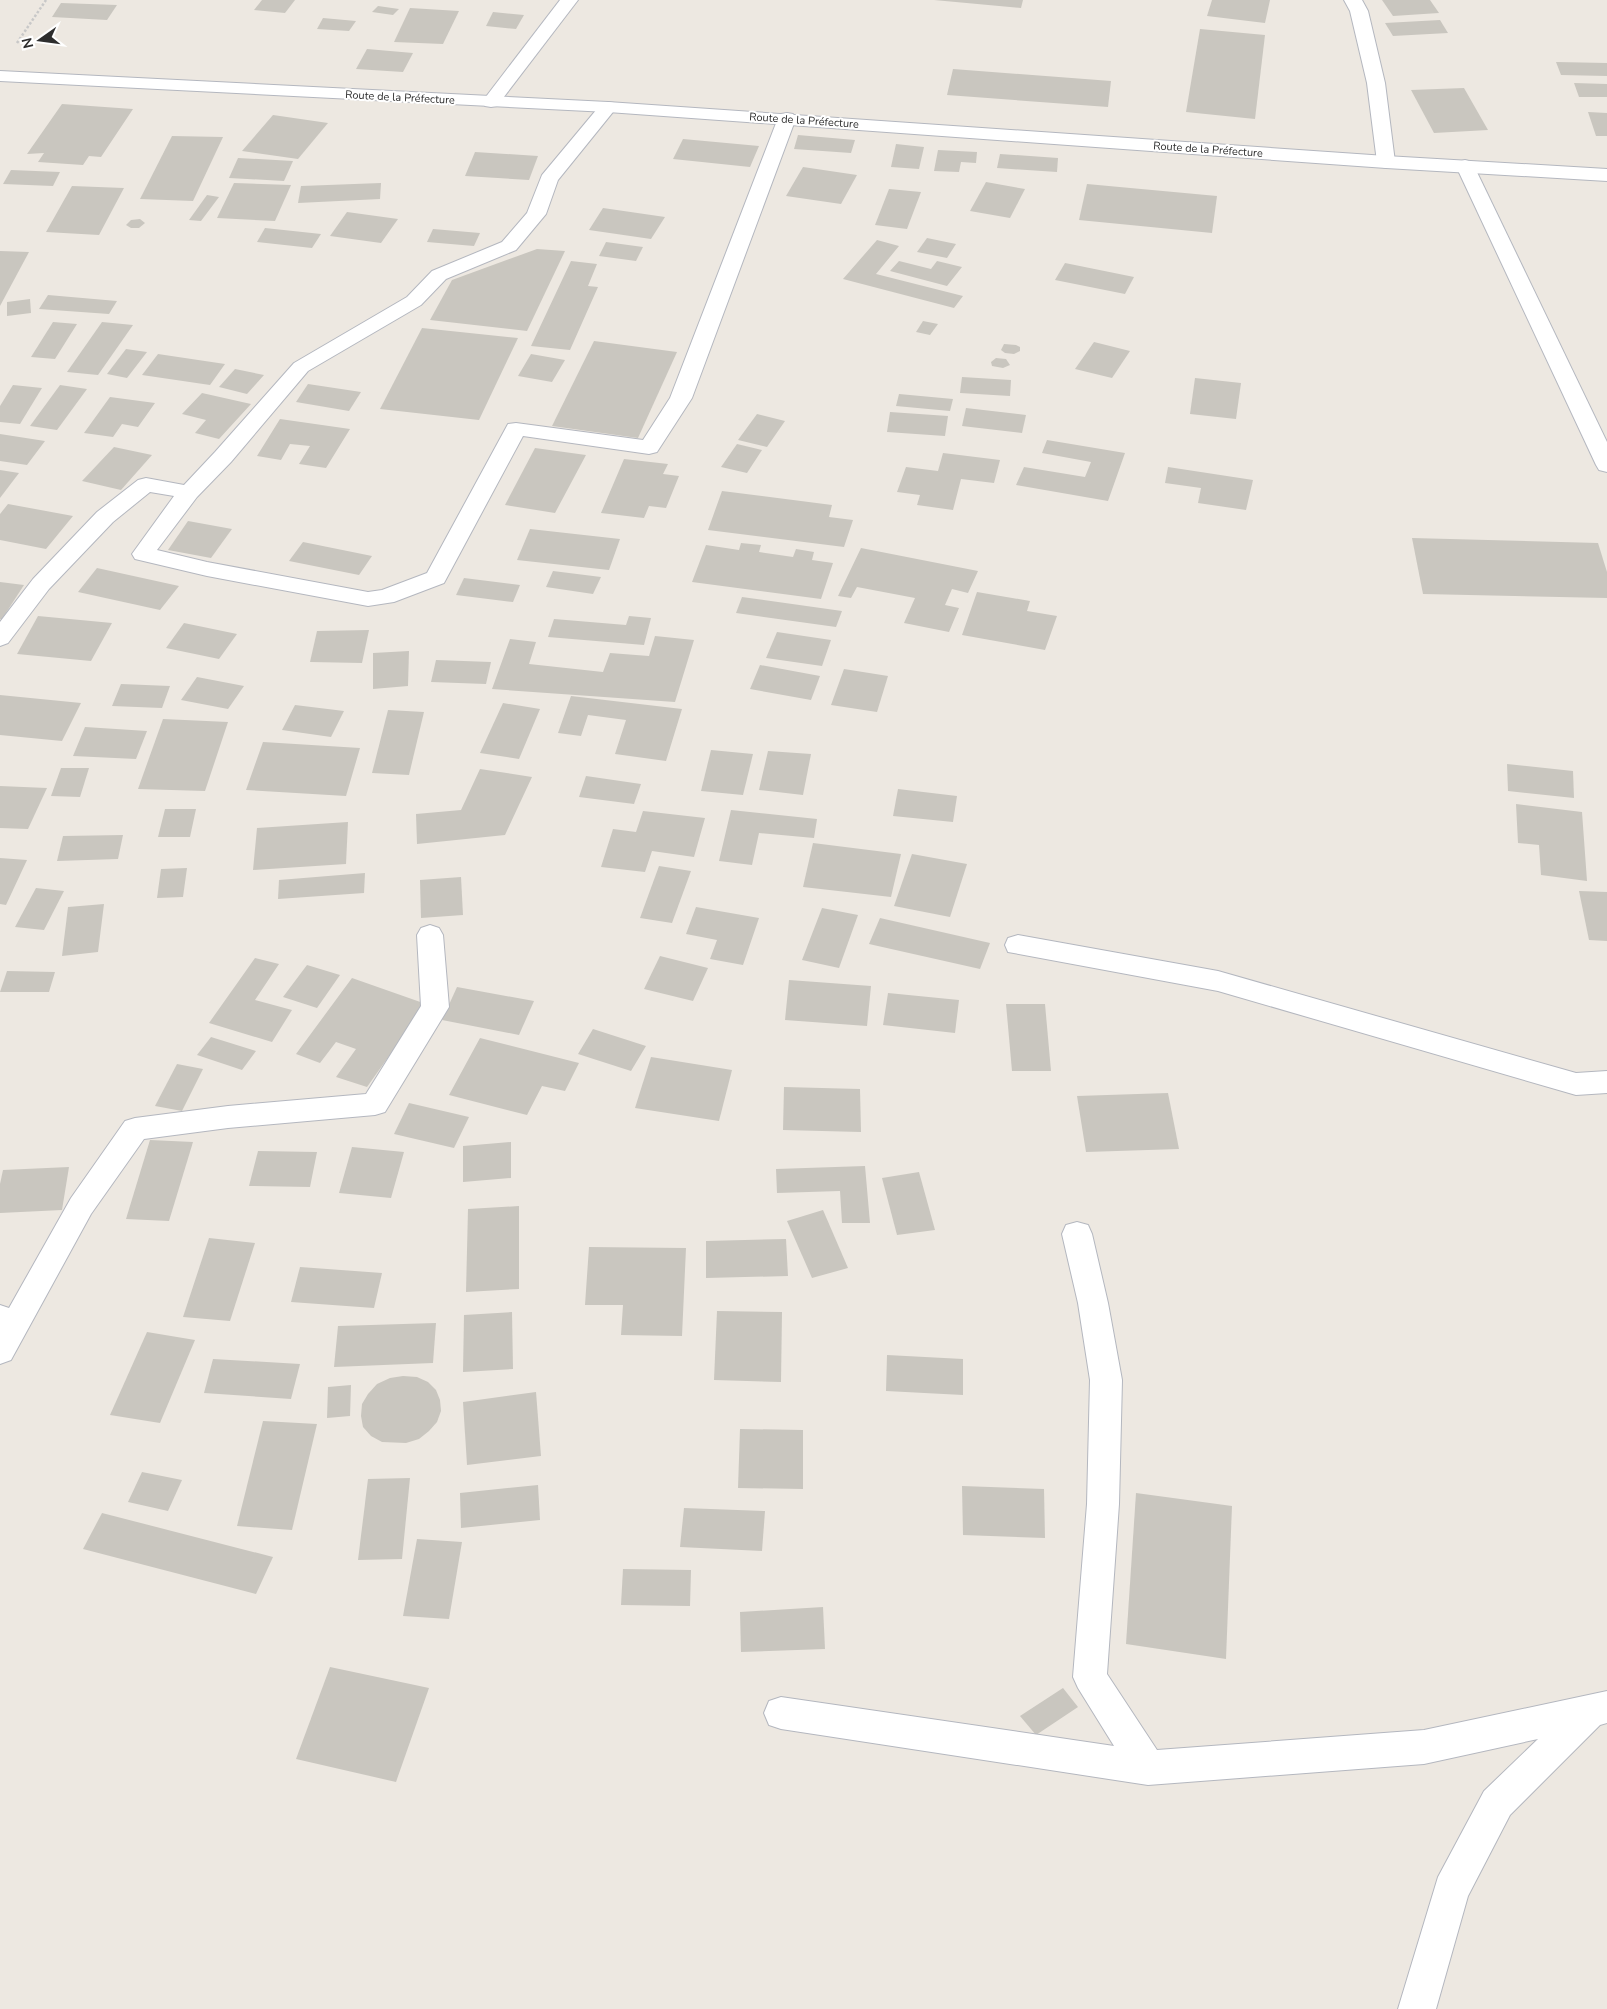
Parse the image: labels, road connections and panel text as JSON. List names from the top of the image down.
{
  "streets": {
    "street": ["Route de la Préfecture"]
  },
  "north": "left"
}
